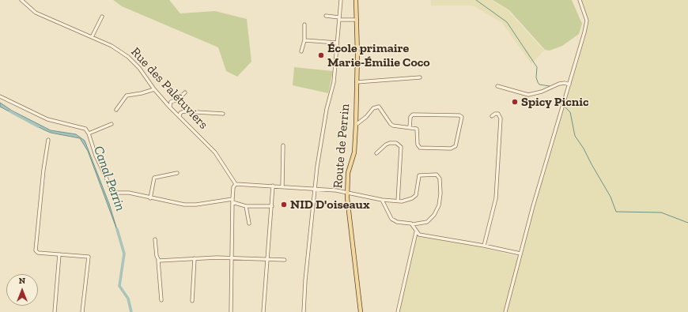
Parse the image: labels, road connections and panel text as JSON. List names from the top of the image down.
{
  "streets": {
    "main road": ["Route de Perrin"],
    "street": ["Rue des Palétuviers"]
  },
  "water": ["Canal Perrin"],
  "places": ["École primaire Marie-Émilie Coco", "Spicy Picnic", "NID D'oiseaux"],
  "north": "top"
}
